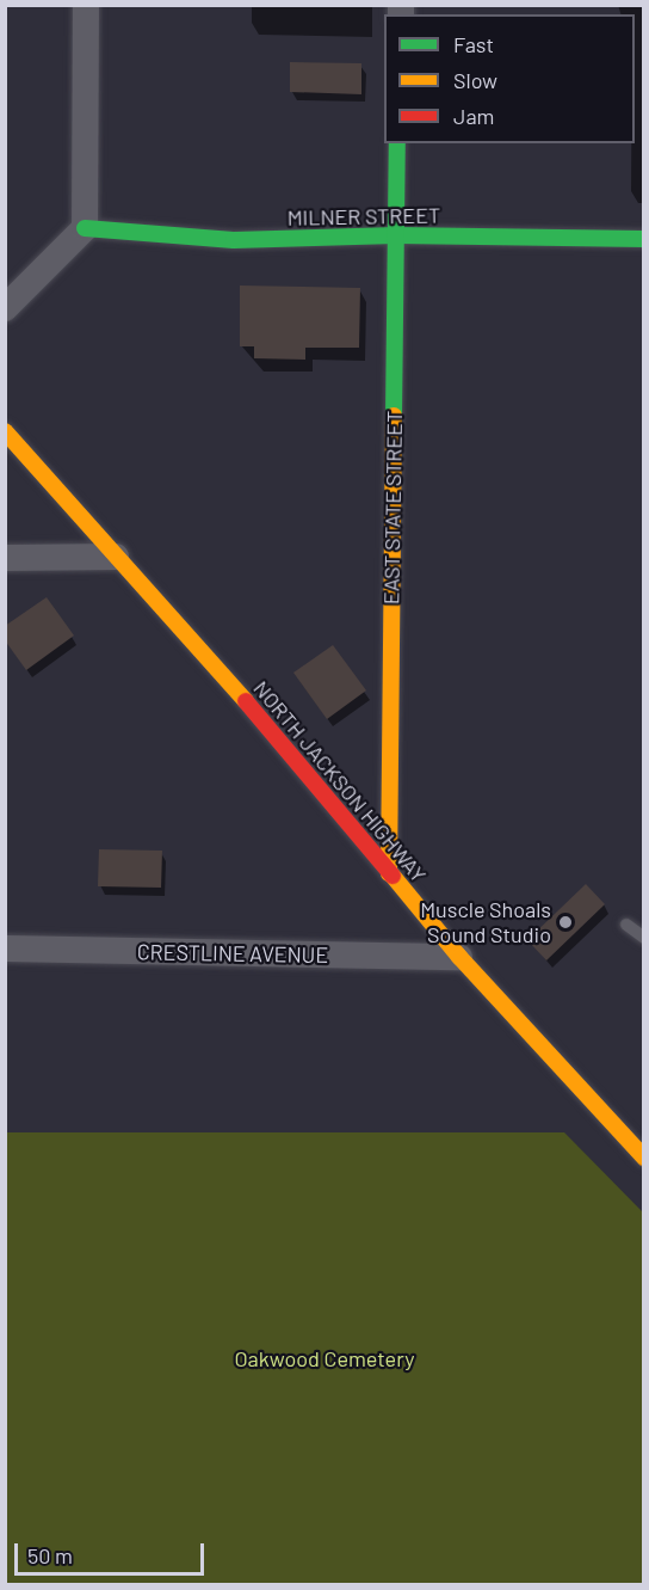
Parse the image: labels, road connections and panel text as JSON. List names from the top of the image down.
{
  "streets": {
    "street": [
      "MILNER STREET",
      "EAST STATE STREET",
      "NORTH JACKSON HIGHWAY",
      "CRESTLINE AVENUE"
    ]
  },
  "crossings": [
    ["MILNER STREET", "EAST STATE STREET"],
    ["EAST STATE STREET", "NORTH JACKSON HIGHWAY"],
    ["NORTH JACKSON HIGHWAY", "CRESTLINE AVENUE"]
  ],
  "parks": ["Oakwood Cemetery"],
  "places": ["Muscle Shoals Sound Studio"],
  "legend": ["Fast", "Slow", "Jam"],
  "scale_bar": "50 m"
}
